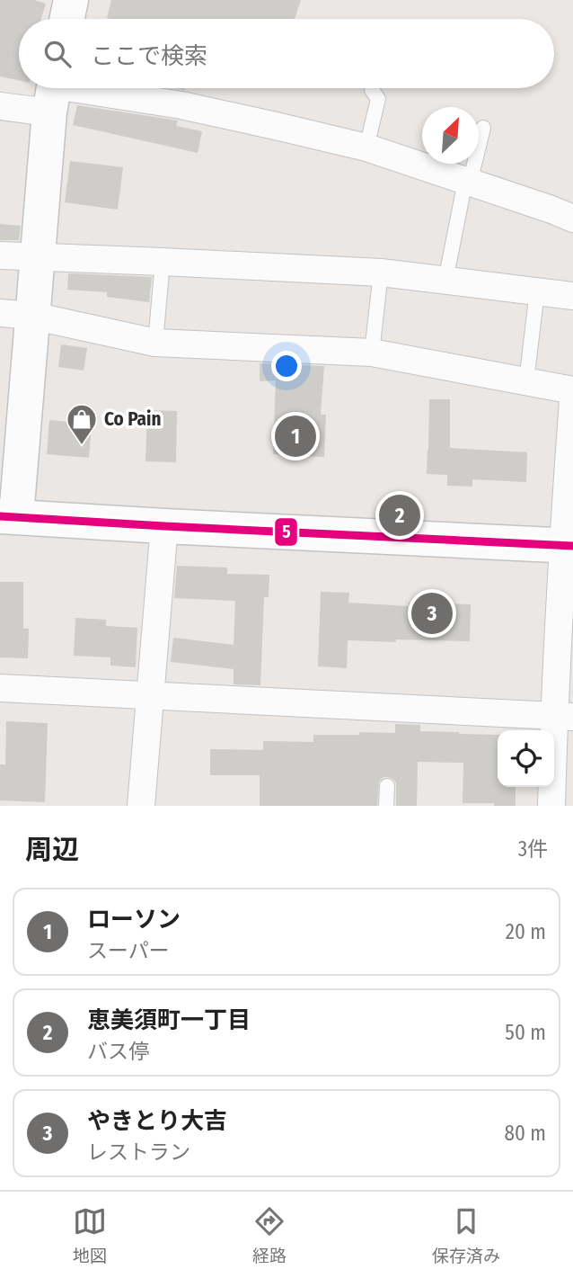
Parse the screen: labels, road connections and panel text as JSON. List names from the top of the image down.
{
  "places": {
    "shop": ["Co Pain"]
  },
  "lines": ["transit line 5"],
  "north": "top right",
  "page": {
    "search": "ここで検索",
    "pins": ["1", "2", "3"],
    "heading": ["周辺", "3件"],
    "list": [
      {
        "mark": "1",
        "name": "ローソン",
        "note": "スーパー",
        "value": "20 m"
      },
      {
        "mark": "2",
        "name": "恵美須町一丁目",
        "note": "バス停",
        "value": "50 m"
      },
      {
        "mark": "3",
        "name": "やきとり大吉",
        "note": "レストラン",
        "value": "80 m"
      }
    ],
    "nav": ["地図", "経路", "保存済み"]
  }
}
